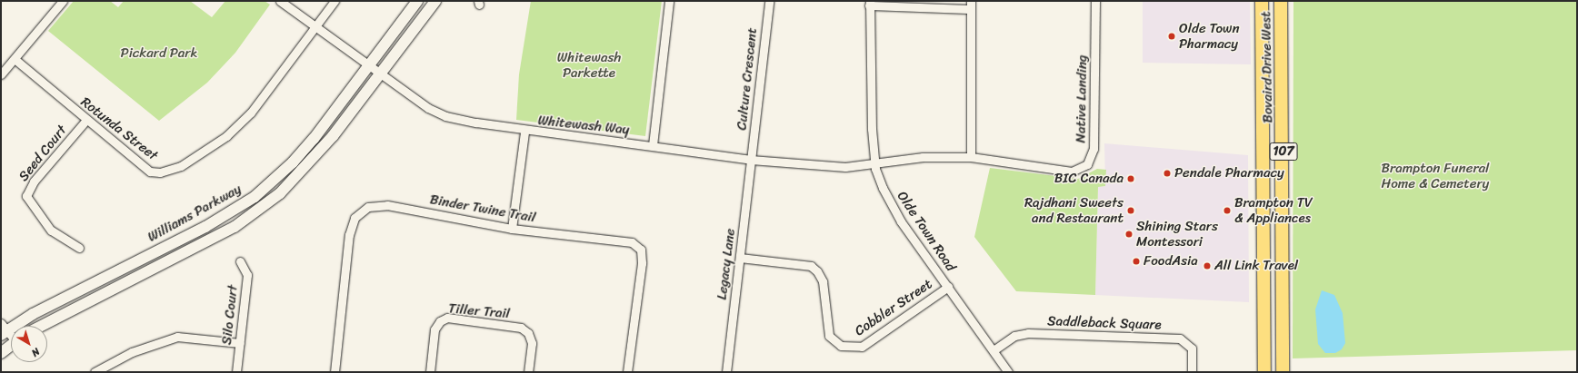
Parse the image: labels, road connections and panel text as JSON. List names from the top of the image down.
{
  "streets": {
    "main road": ["Bovaird Drive West", "107", "Williams Parkway"],
    "street": [
      "Culture Crescent",
      "Native Landing",
      "Whitewash Way",
      "Rotunda Street",
      "Seed Court",
      "Binder Twine Trail",
      "Olde Town Road",
      "Legacy Lane",
      "Cobbler Street",
      "Tiller Trail",
      "Silo Court",
      "Saddleback Square"
    ]
  },
  "crossings": [
    ["Culture Crescent", "Whitewash Way"],
    ["Culture Crescent", "Legacy Lane"],
    ["Native Landing", "Whitewash Way"],
    ["Native Landing", "Olde Town Road"],
    ["Whitewash Way", "Rotunda Street"],
    ["Whitewash Way", "Williams Parkway"],
    ["Whitewash Way", "Olde Town Road"],
    ["Whitewash Way", "Legacy Lane"],
    ["Rotunda Street", "Seed Court"],
    ["Olde Town Road", "Cobbler Street"],
    ["Olde Town Road", "Saddleback Square"],
    ["Legacy Lane", "Cobbler Street"]
  ],
  "parks": ["Pickard Park", "Whitewash Parkette", "Brampton Funeral Home & Cemetery"],
  "places": [
    "Olde Town Pharmacy",
    "Pendale Pharmacy",
    "BIC Canada",
    "Rajdhani Sweets and Restaurant",
    "Brampton TV & Appliances",
    "Shining Stars Montessori",
    "FoodAsia",
    "All Link Travel"
  ],
  "north": "bottom right"
}
